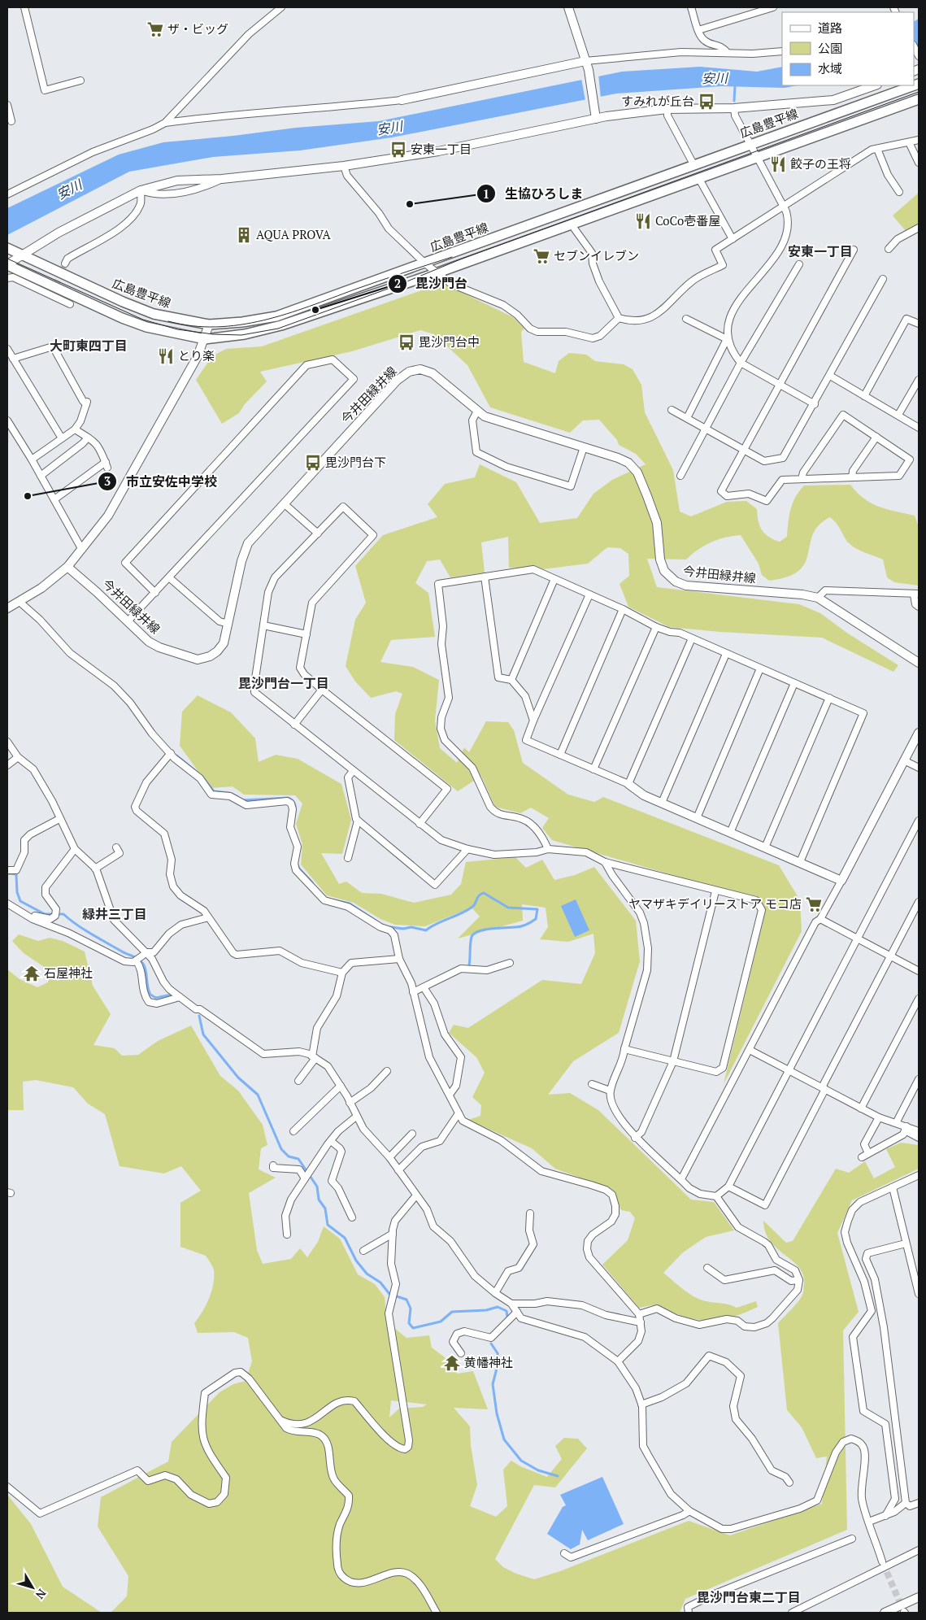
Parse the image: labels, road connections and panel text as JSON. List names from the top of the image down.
{
  "streets": {
    "main road": ["広島豊平線"],
    "street": ["今井田緑井線"]
  },
  "districts": [
    "安東一丁目",
    "大町東四丁目",
    "毘沙門台一丁目",
    "緑井三丁目",
    "毘沙門台東二丁目"
  ],
  "water": ["安川"],
  "places": {
    "supermarket": ["ザ・ビッグ", "セブンイレブン", "ヤマザキデイリーストア モコ店"],
    "bus stop": [
      "すみれが丘台",
      "安東一丁目",
      "毘沙門台中",
      "毘沙門台下"
    ],
    "restaurant": ["餃子の王将", "CoCo壱番屋", "とり楽"],
    "other": ["生協ひろしま", "毘沙門台", "市立安佐中学校"],
    "building": ["AQUA PROVA"],
    "temple": ["石屋神社", "黄幡神社"]
  },
  "legend": ["道路", "公園", "水域"],
  "north": "bottom right"
}
